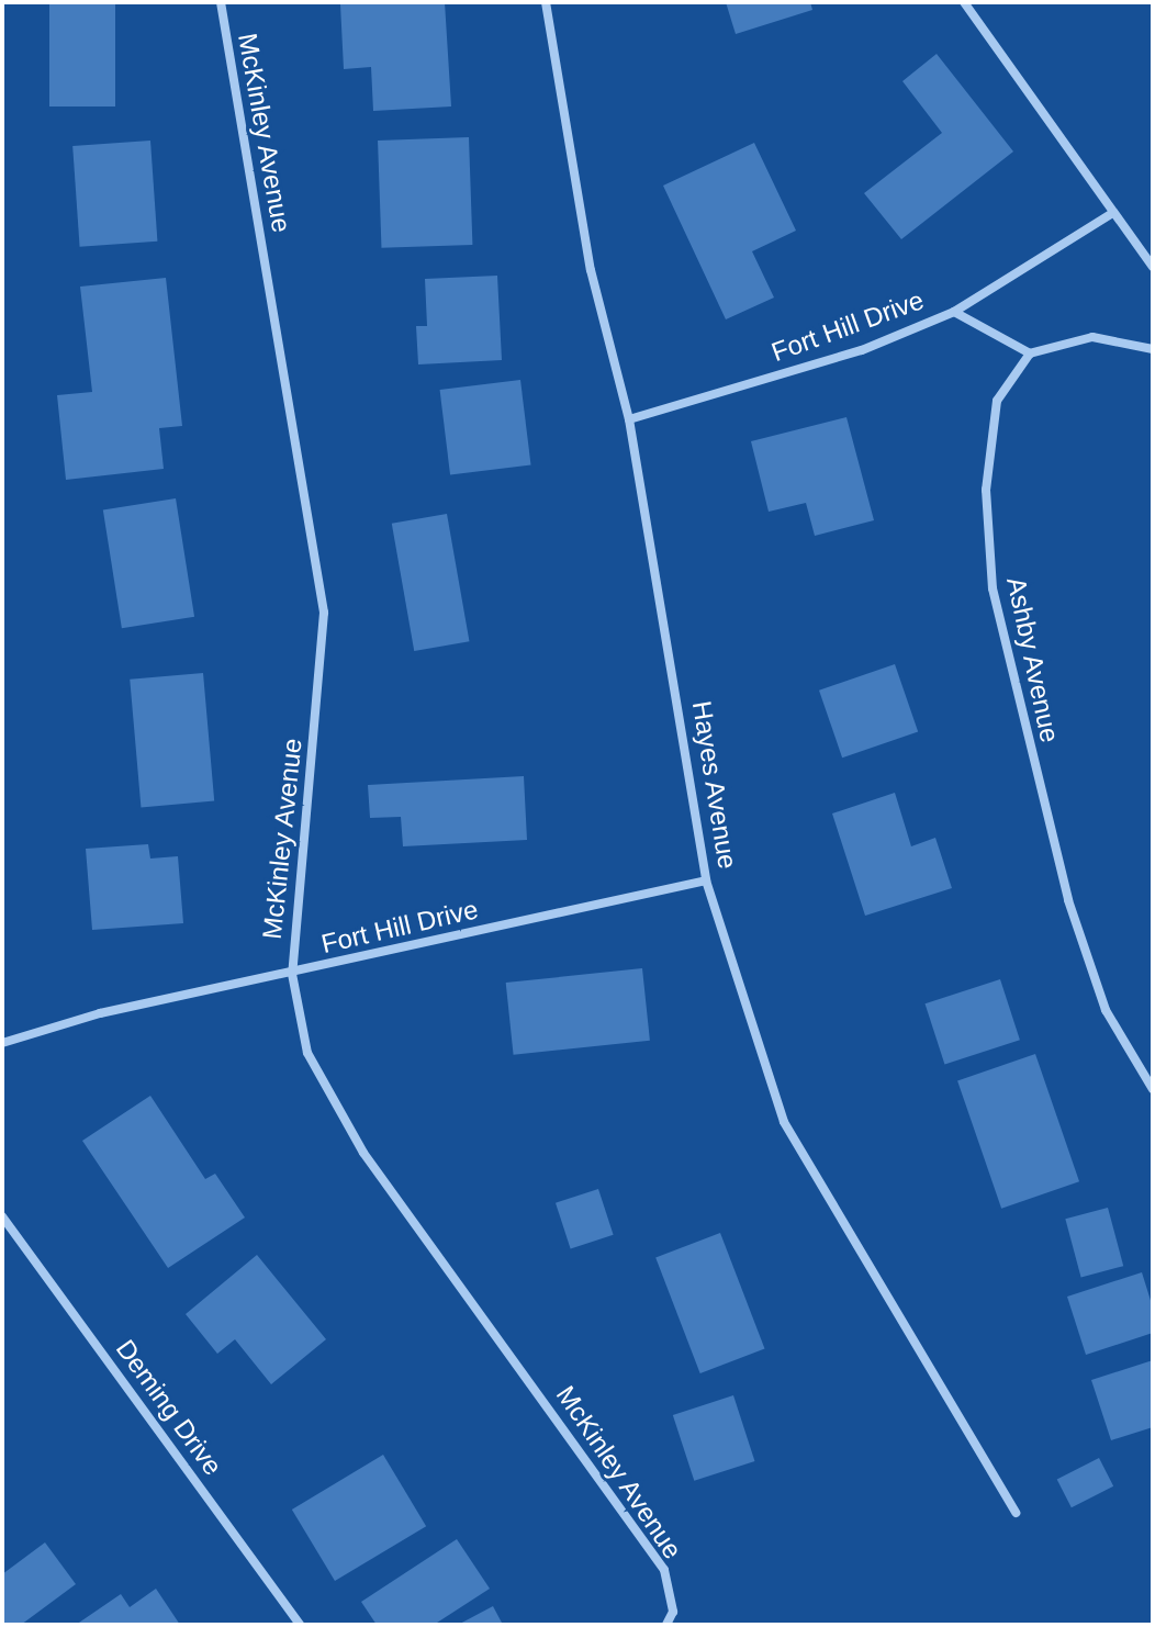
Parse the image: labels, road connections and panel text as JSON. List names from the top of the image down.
{
  "streets": {
    "street": [
      "McKinley Avenue",
      "Fort Hill Drive",
      "Ashby Avenue",
      "Hayes Avenue",
      "Deming Drive"
    ]
  },
  "crossings": [
    ["McKinley Avenue", "Fort Hill Drive"],
    ["Fort Hill Drive", "Hayes Avenue"]
  ]
}
